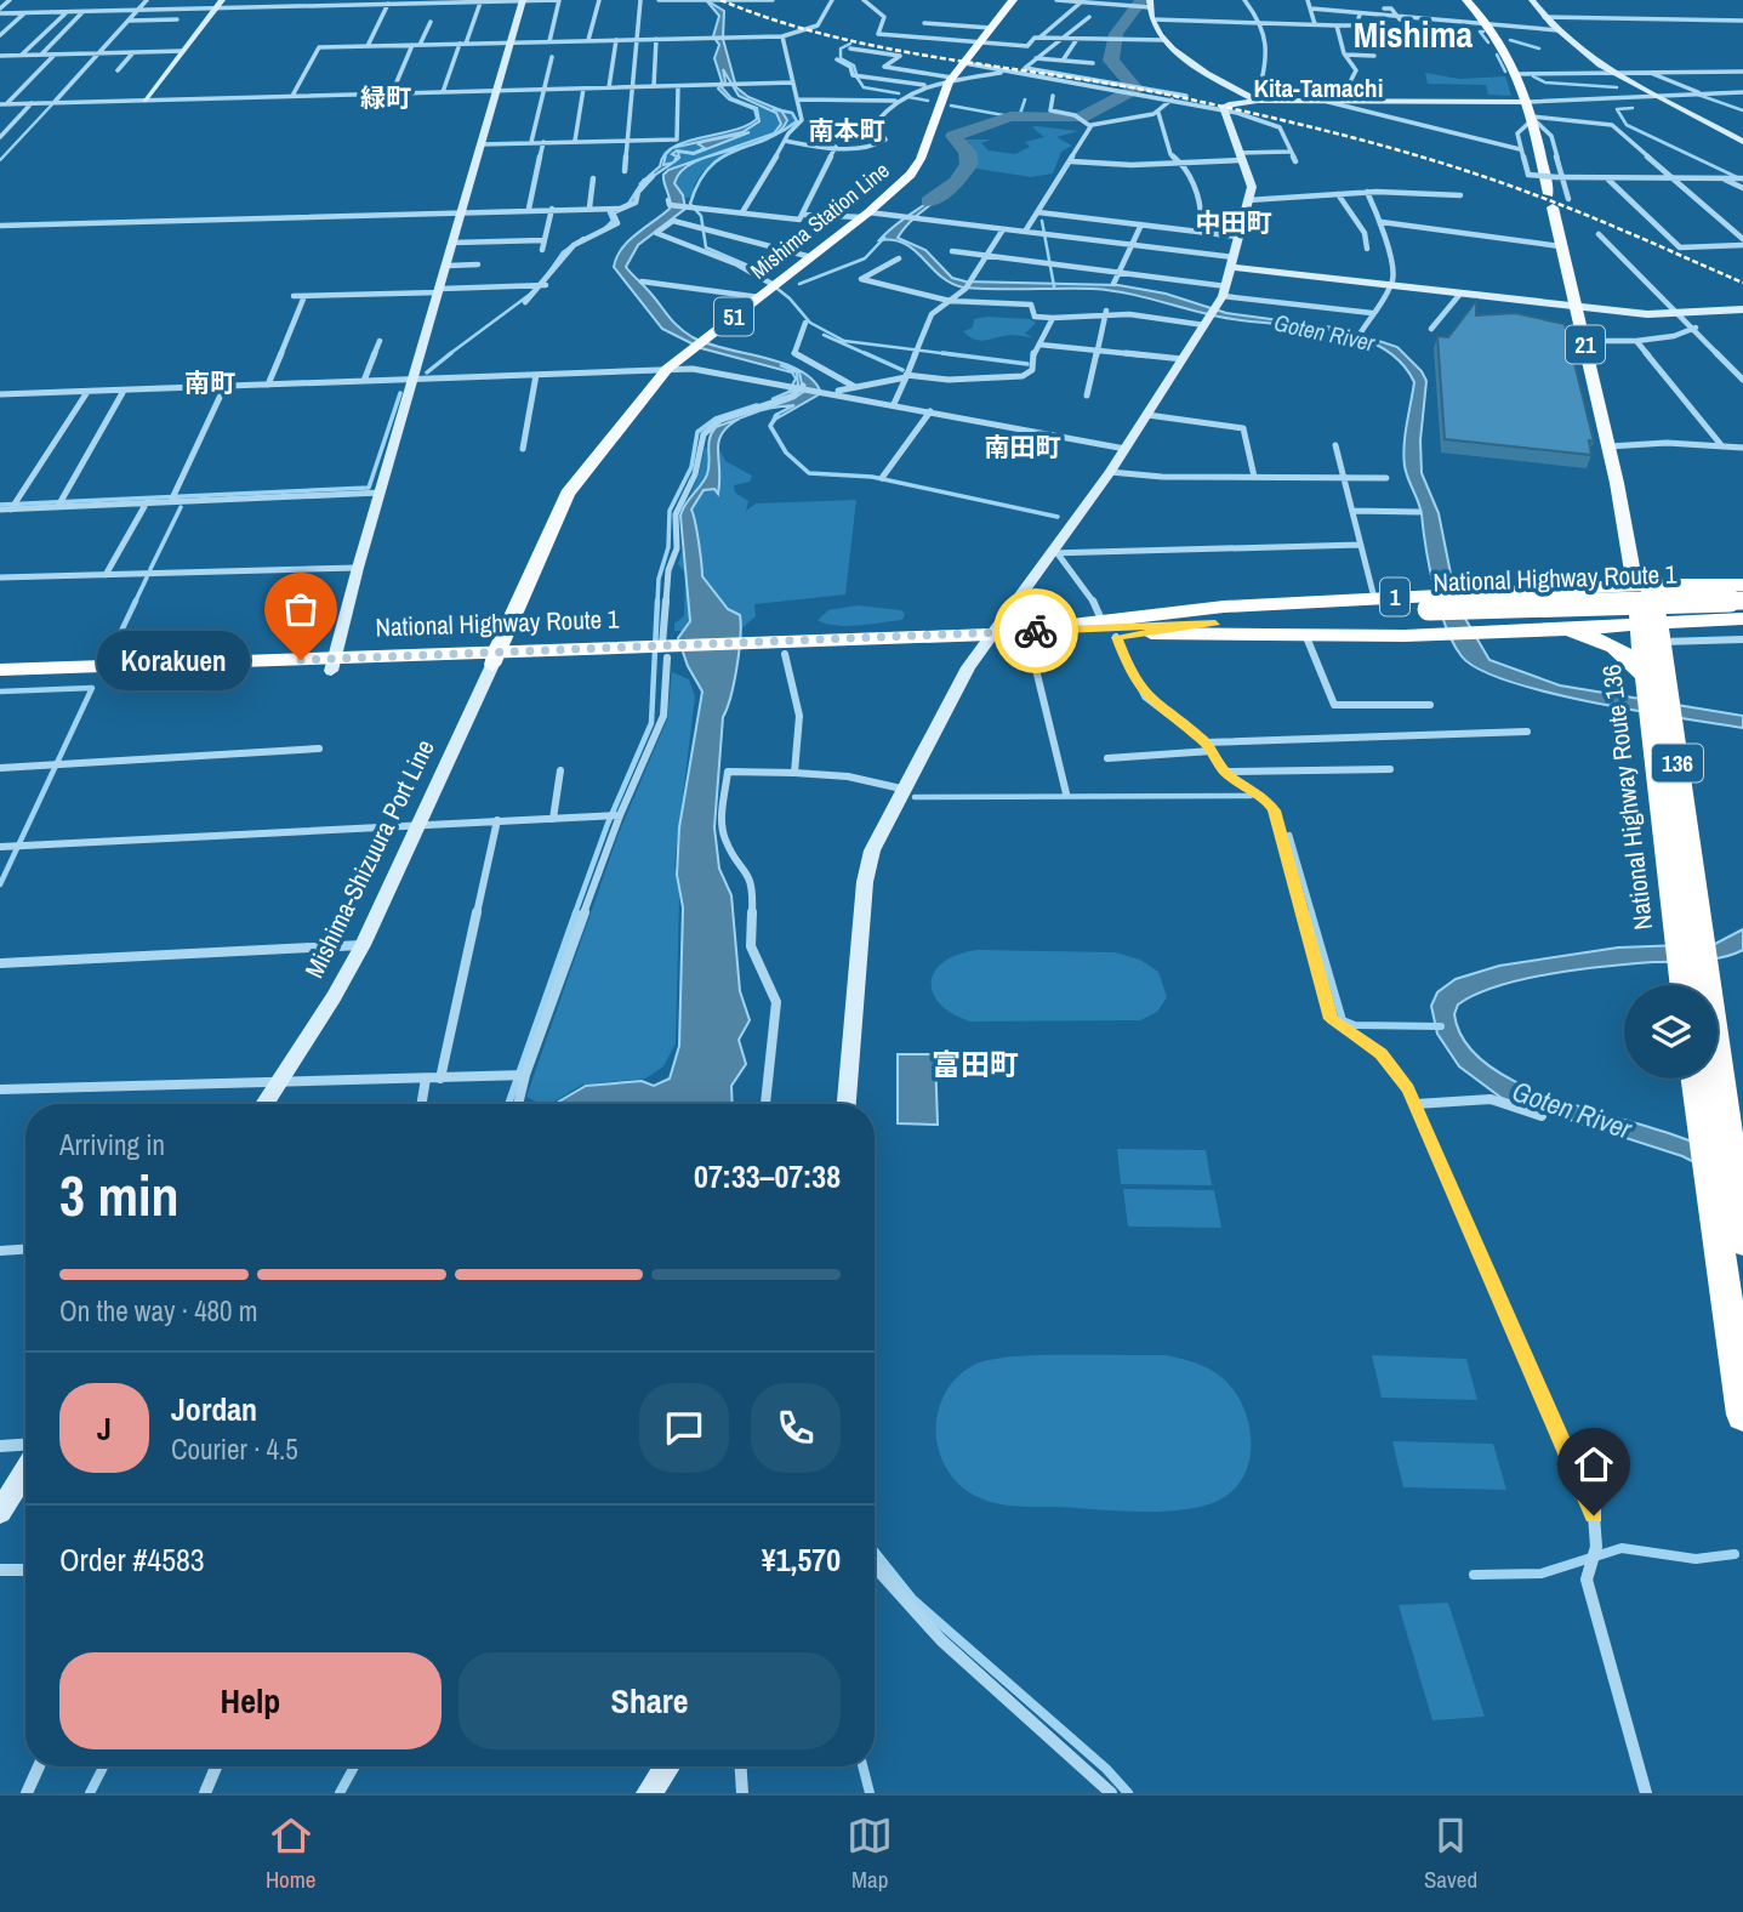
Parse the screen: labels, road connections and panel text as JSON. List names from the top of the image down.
{
  "streets": {
    "highway": [
      "National Highway Route 1",
      "1",
      "136",
      "National Highway Route 136"
    ],
    "main road": ["Mishima Station Line", "51", "21"],
    "street": ["Mishima-Shizuura Port Line"]
  },
  "crossings": [
    ["Mishima Station Line", "National Highway Route 1"],
    ["Mishima Station Line", "Mishima-Shizuura Port Line"],
    ["21", "1"],
    ["21", "National Highway Route 136"],
    ["National Highway Route 1", "1"],
    ["National Highway Route 1", "Mishima-Shizuura Port Line"],
    ["1", "National Highway Route 136"]
  ],
  "districts": [
    "Mishima",
    "Kita-Tamachi",
    "緑町",
    "南本町",
    "中田町",
    "南町",
    "南田町",
    "富田町"
  ],
  "water": ["Goten River"],
  "places": ["Korakuen"],
  "page": {
    "bubble": "Korakuen",
    "heading": ["3 min", "Arriving in", "07:33–07:38"],
    "panel": [
      "Jordan",
      "Courier · 4.5",
      "Order #4583",
      "¥1,570"
    ],
    "bar": "On the way · 480 m",
    "round": "J",
    "buttons": ["Help", "Share"],
    "tabs": ["Home", "Map", "Saved"]
  }
}
